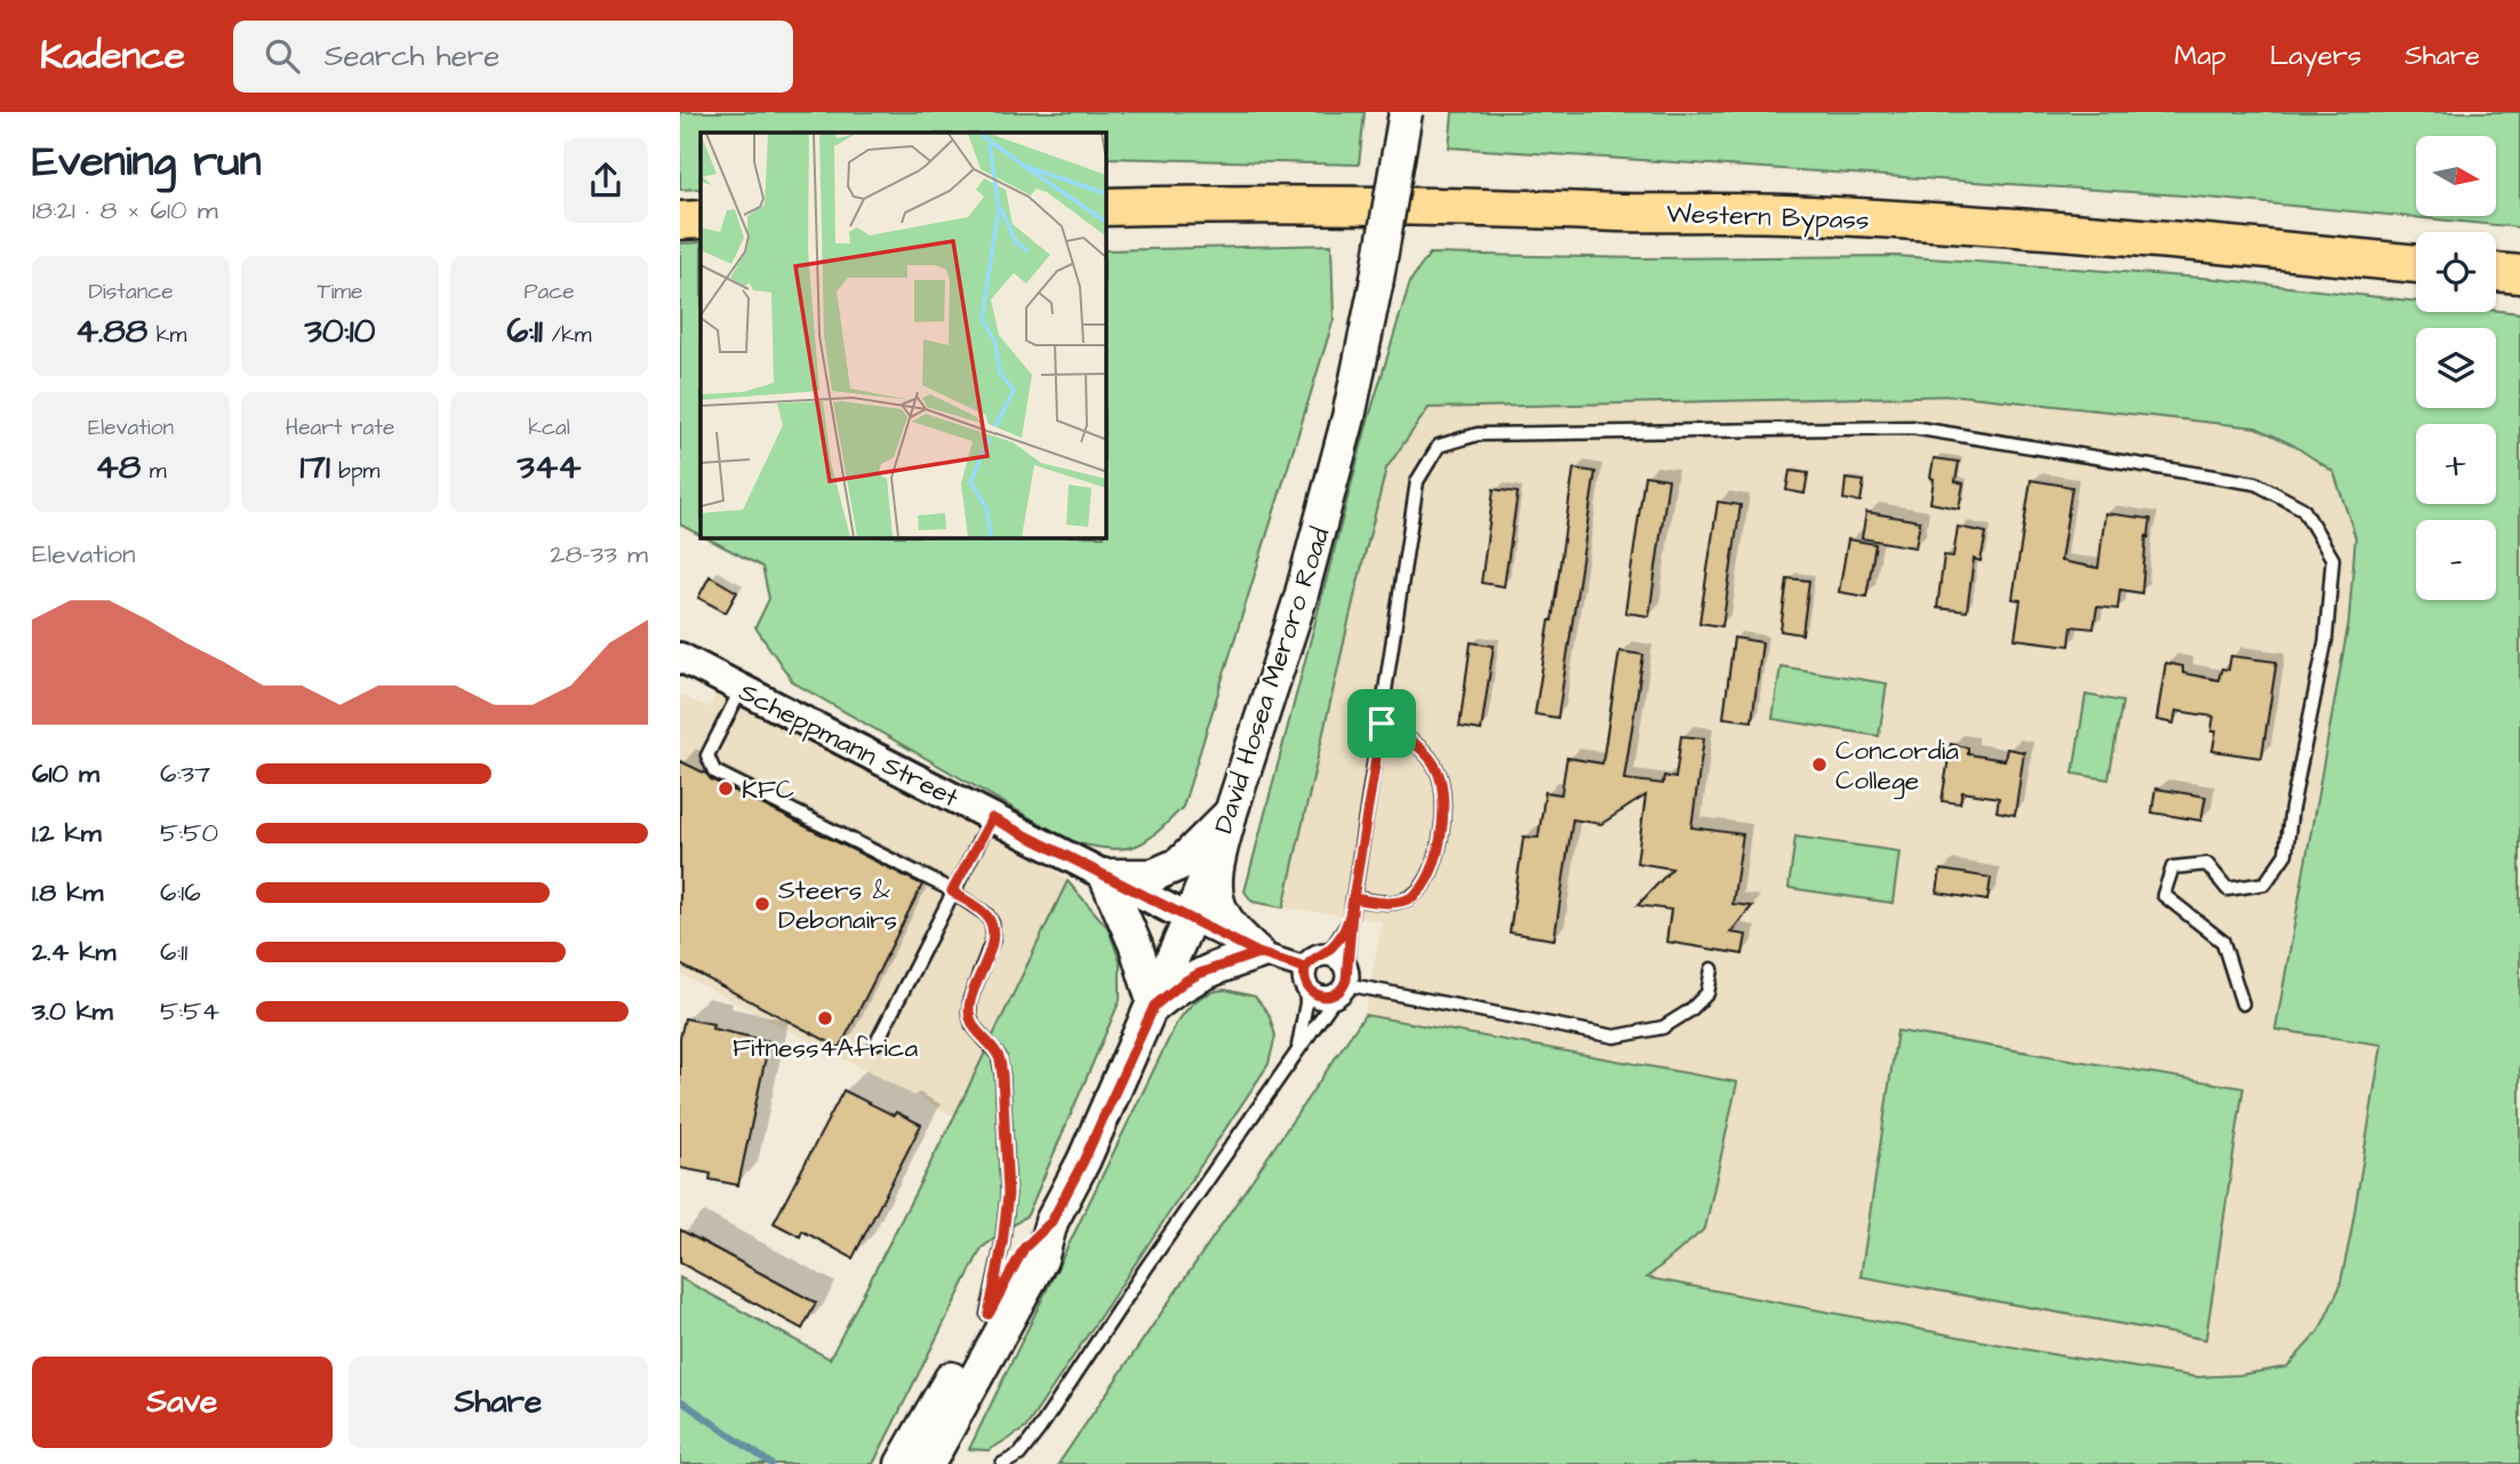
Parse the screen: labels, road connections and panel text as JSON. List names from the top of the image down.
{
  "streets": {
    "highway": ["Western Bypass"],
    "main road": ["David Hosea Meroro Road"],
    "street": ["Scheppmann Street"]
  },
  "crossings": [
    ["David Hosea Meroro Road", "Scheppmann Street"]
  ],
  "places": [
    "Concordia College",
    "KFC",
    "Steers & Debonairs",
    "Fitness4Africa"
  ],
  "north": "right",
  "page": {
    "header": "Kadence",
    "search": "Search here",
    "nav": ["Map", "Layers", "Share"],
    "heading": ["Evening run", "18:21 · 8 × 610 m"],
    "map_buttons": ["+", "−"],
    "stats": [
      ["Distance", "4.88 km"],
      ["Time", "30:10"],
      ["Pace", "6:11 /km"],
      ["Elevation", "48 m"],
      ["Heart rate", "171 bpm"],
      ["kcal", "344"]
    ],
    "chart": ["Elevation", "28–33 m"],
    "list": [
      {
        "name": "610 m",
        "note": "6:37"
      },
      {
        "name": "1.2 km",
        "note": "5:50"
      },
      {
        "name": "1.8 km",
        "note": "6:16"
      },
      {
        "name": "2.4 km",
        "note": "6:11"
      },
      {
        "name": "3.0 km",
        "note": "5:54"
      }
    ],
    "buttons": ["Save", "Share"]
  }
}
